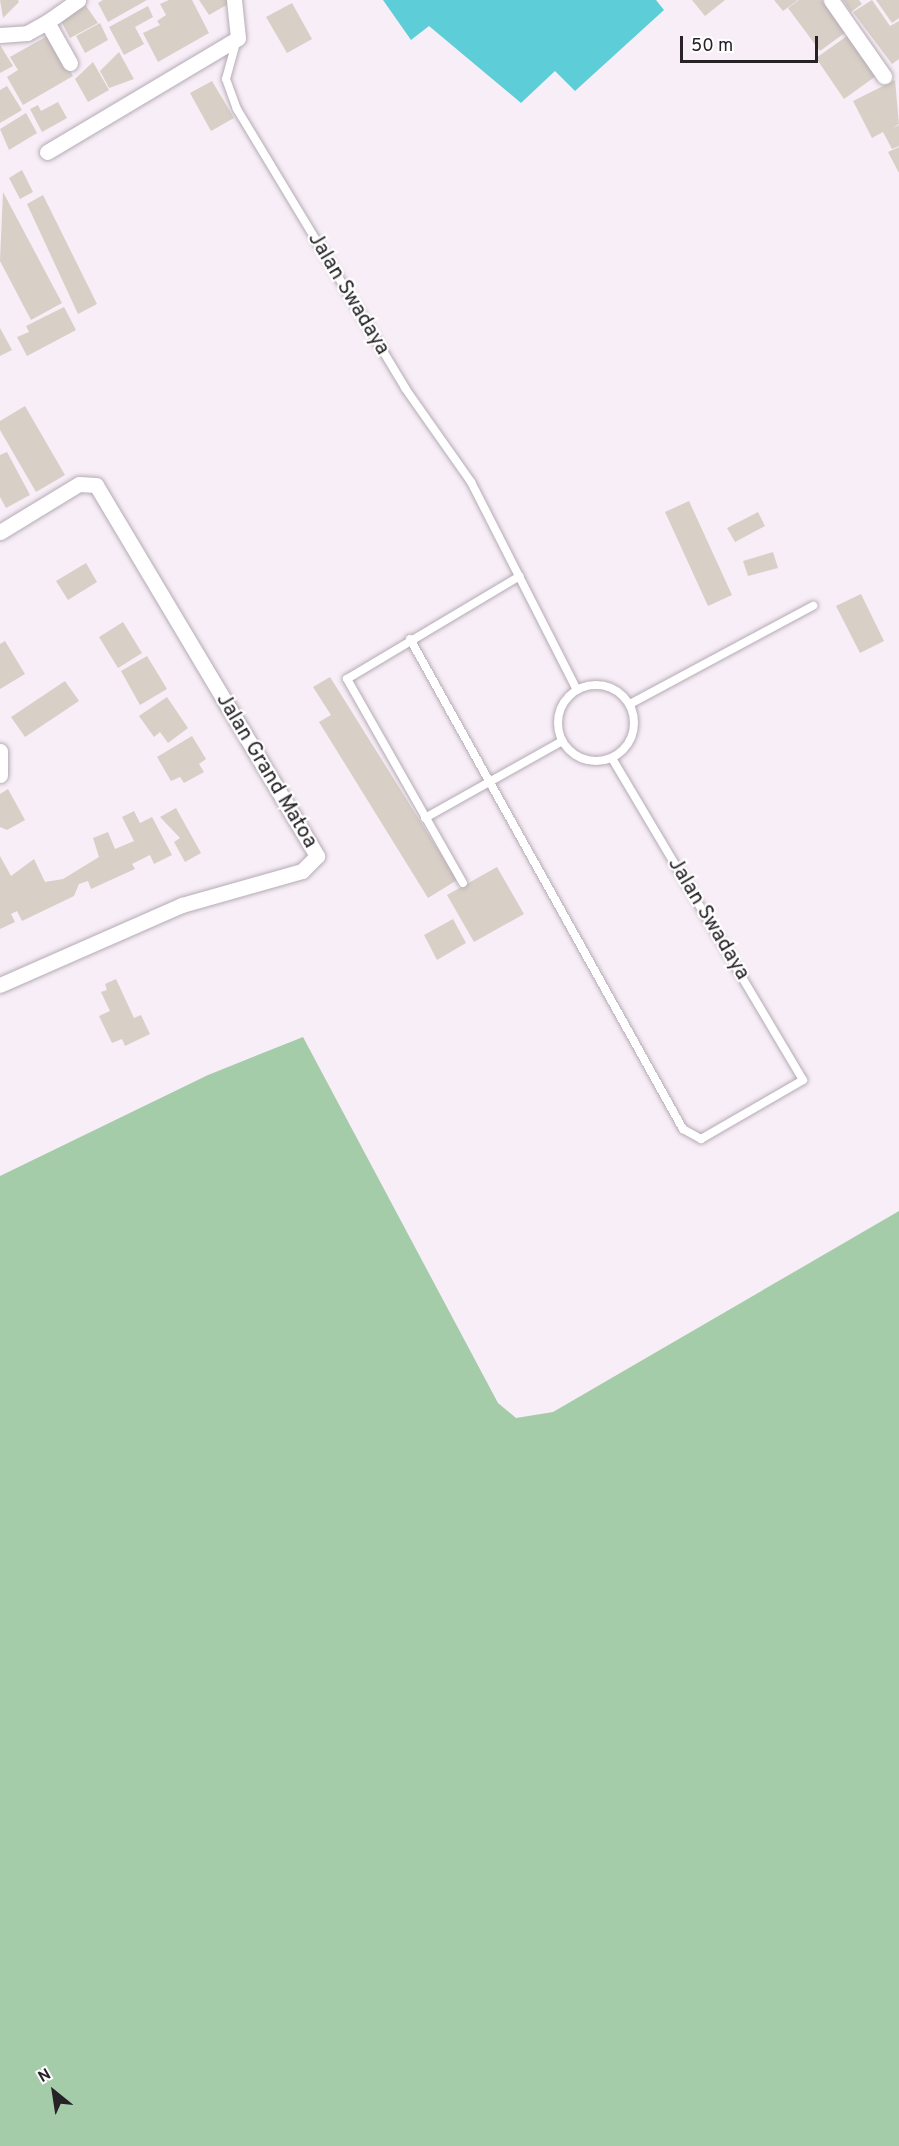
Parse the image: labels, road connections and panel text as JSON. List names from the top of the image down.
{
  "streets": {
    "street": ["Jalan Swadaya", "Jalan Grand Matoa"]
  },
  "scale_bar": "50 m",
  "north": "top left"
}
